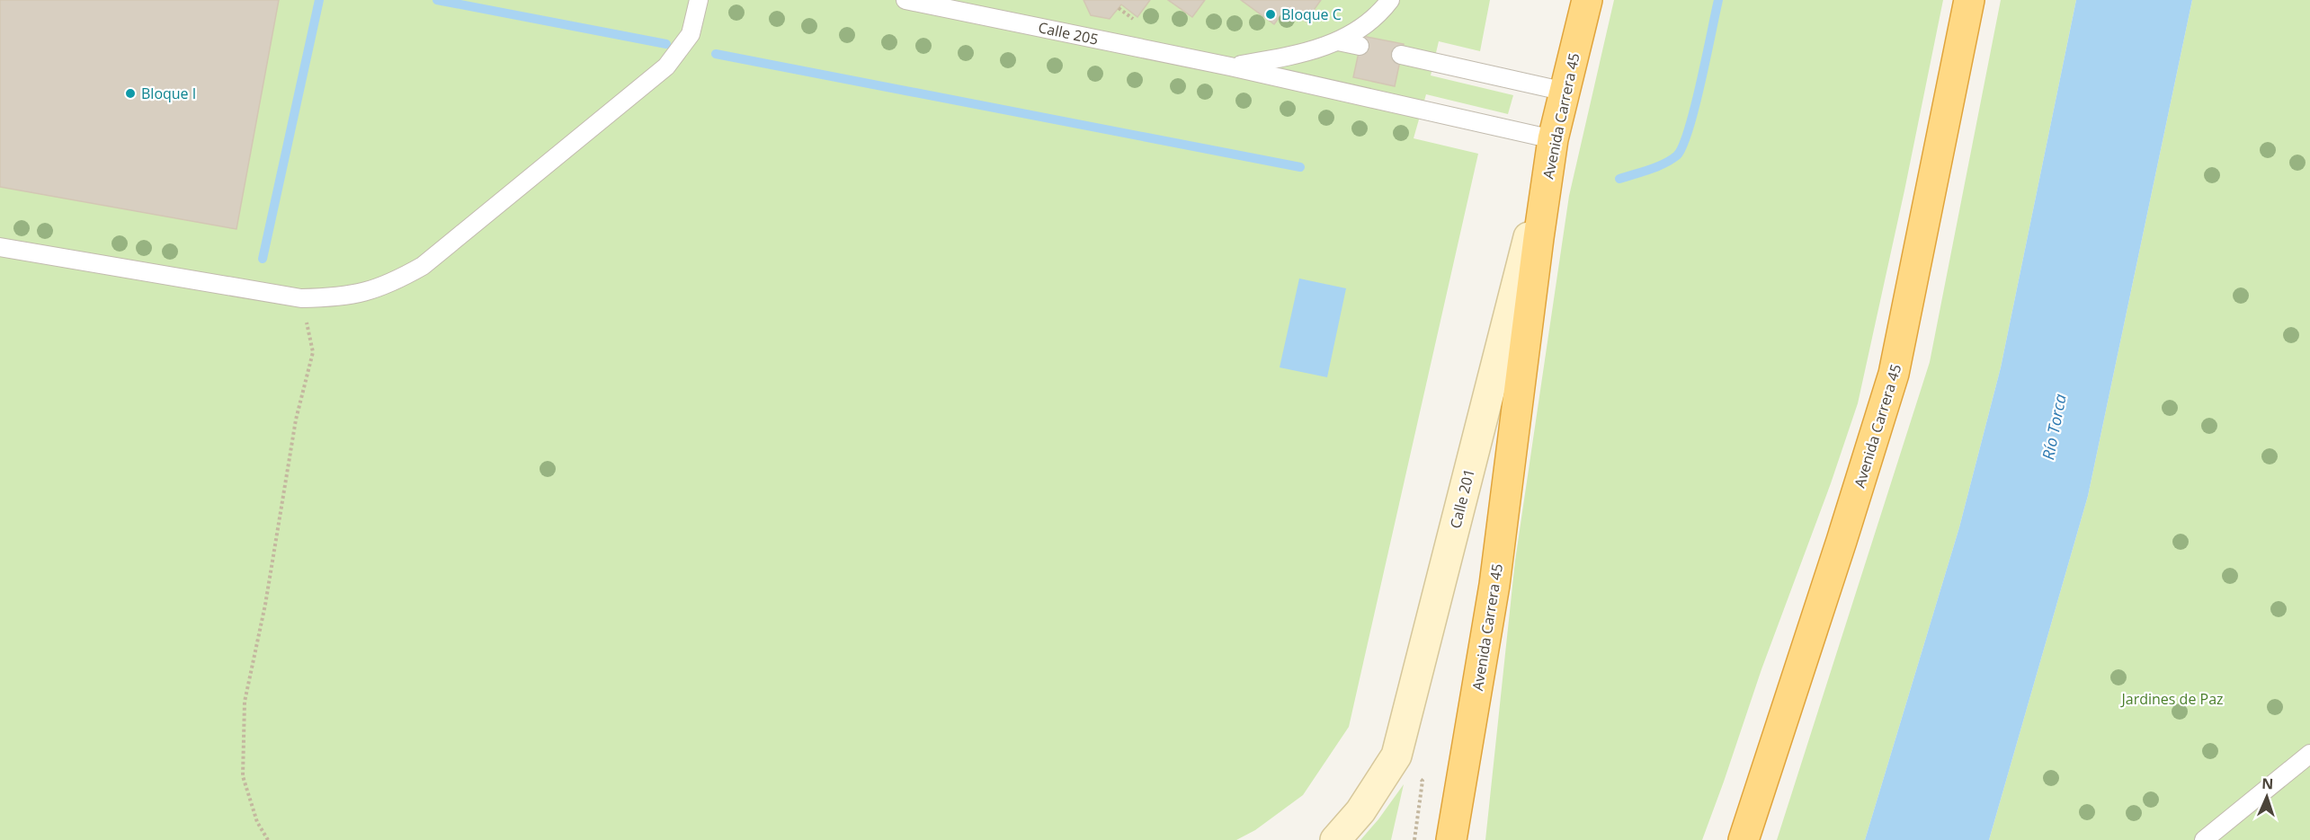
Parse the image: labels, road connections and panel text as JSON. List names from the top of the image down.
{
  "streets": {
    "highway": ["Avenida Carrera 45"],
    "main road": ["Calle 201"],
    "lane": ["Calle 205"]
  },
  "crossings": [
    ["Calle 205", "Avenida Carrera 45"],
    ["Calle 205", "Calle 201"],
    ["Avenida Carrera 45", "Calle 201"]
  ],
  "water": ["Río Torca"],
  "parks": ["Jardines de Paz"],
  "places": ["Bloque C", "Bloque I"],
  "north": "top"
}
